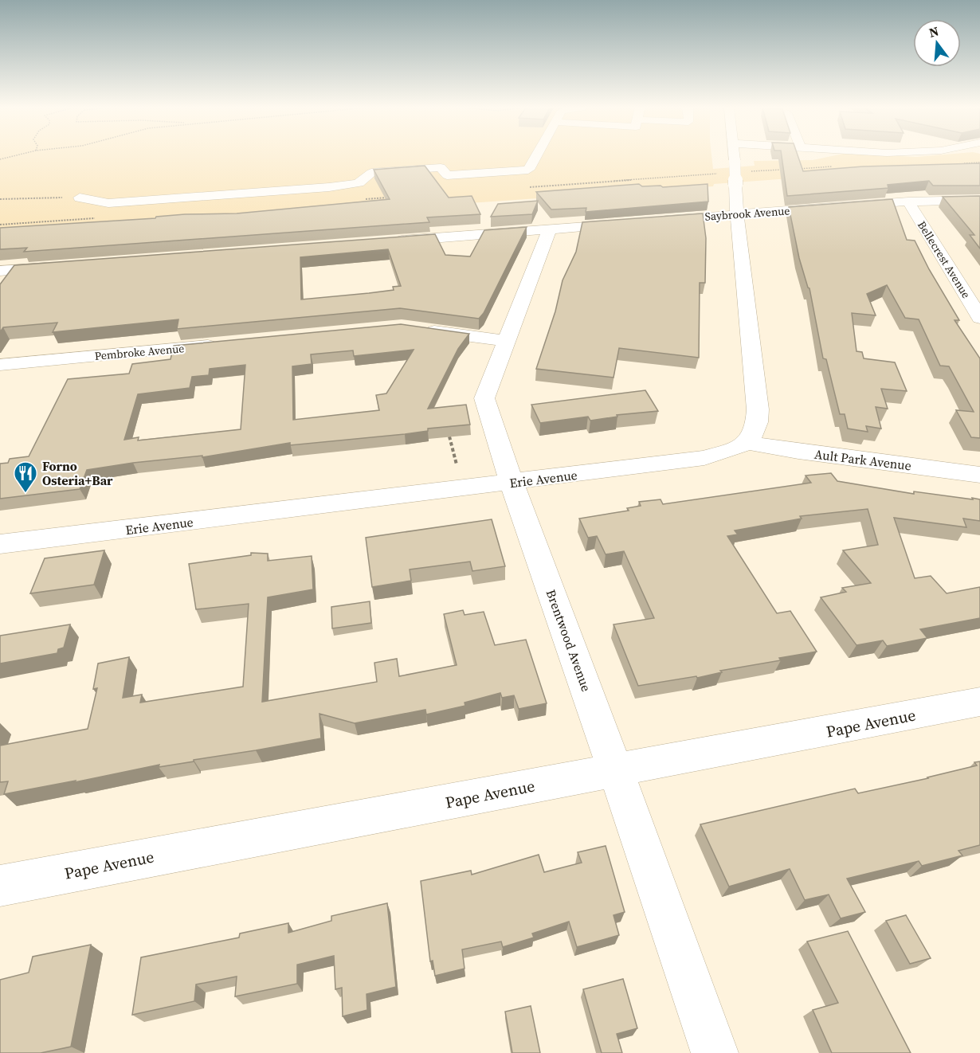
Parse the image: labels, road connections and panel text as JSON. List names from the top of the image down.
{
  "streets": {
    "street": [
      "Saybrook Avenue",
      "Bellecrest Avenue",
      "Pembroke Avenue",
      "Ault Park Avenue",
      "Erie Avenue",
      "Brentwood Avenue",
      "Pape Avenue"
    ]
  },
  "crossings": [
    ["Saybrook Avenue", "Bellecrest Avenue"],
    ["Ault Park Avenue", "Erie Avenue"],
    ["Erie Avenue", "Brentwood Avenue"],
    ["Brentwood Avenue", "Pape Avenue"]
  ],
  "places": {
    "restaurant": ["Forno Osteria+Bar"]
  },
  "north": "top"
}
